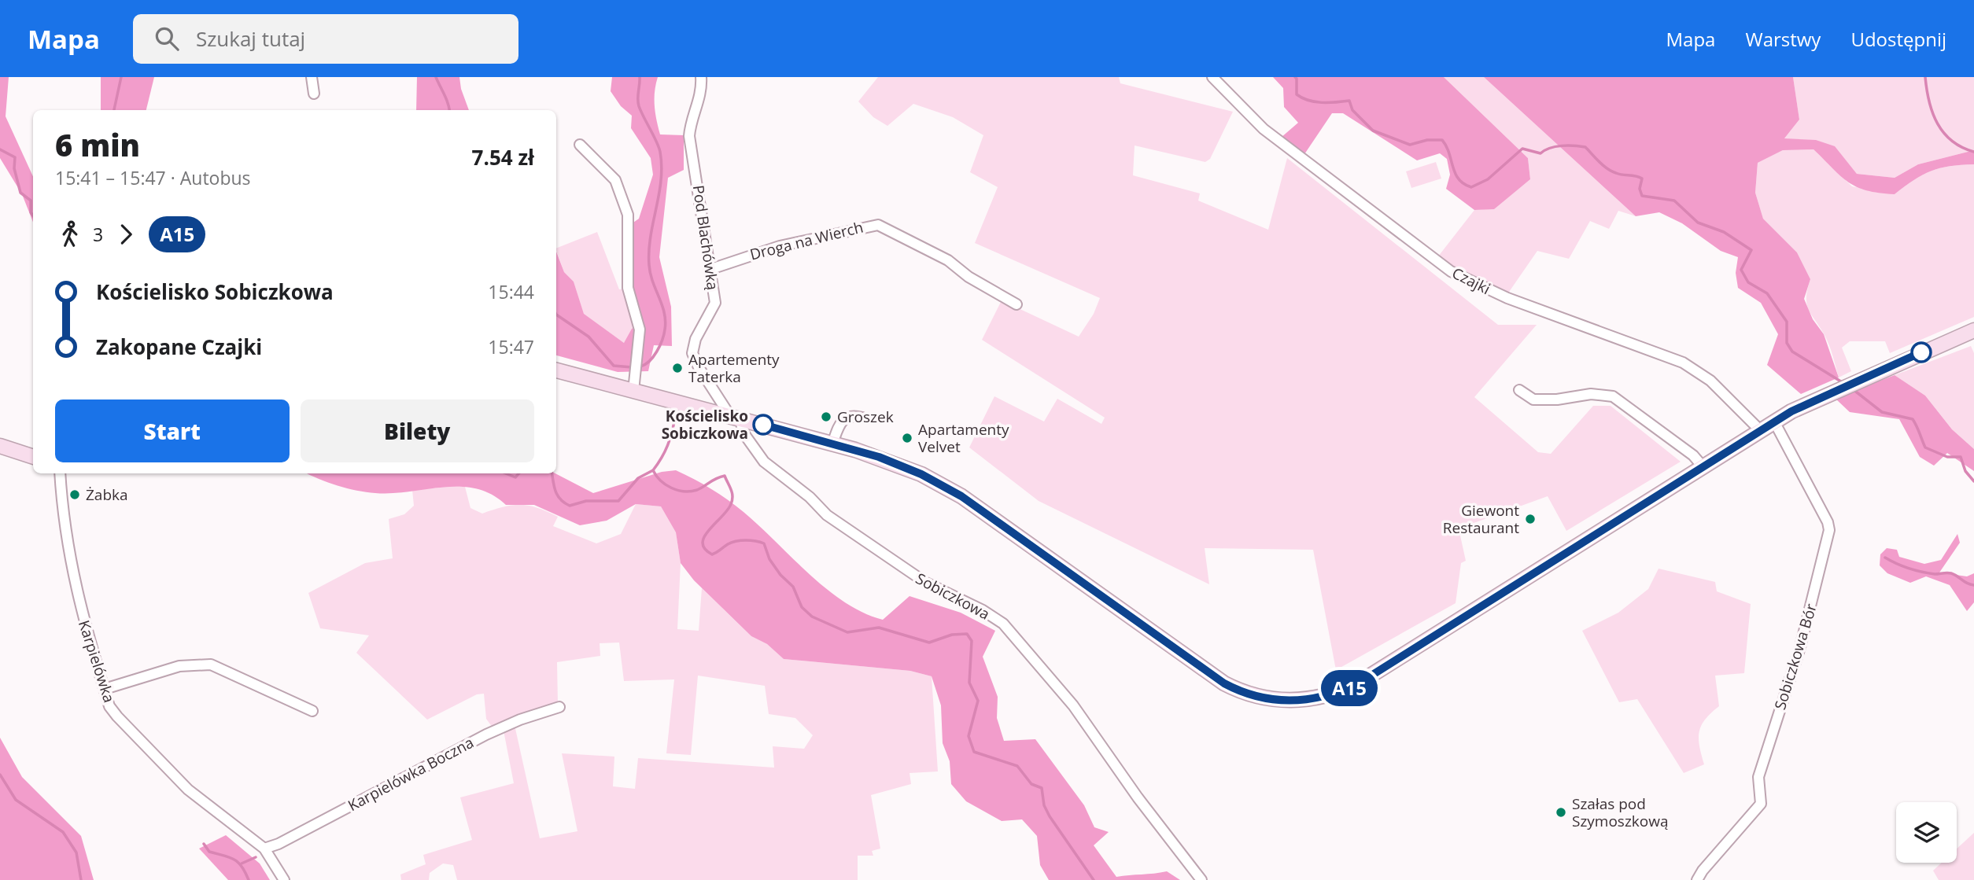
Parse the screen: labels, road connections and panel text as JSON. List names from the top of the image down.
{
  "streets": {
    "street": [
      "Pod Blachówką",
      "Droga na Wierch",
      "Czajki",
      "Sobiczkowa",
      "Sobiczkowa Bór",
      "Karpielówka",
      "Karpielówka Boczna"
    ]
  },
  "crossings": [
    ["Pod Blachówką", "Droga na Wierch"],
    ["Pod Blachówką", "Sobiczkowa"],
    ["Karpielówka", "Karpielówka Boczna"]
  ],
  "places": [
    "Apartementy Taterka",
    "Groszek",
    "Kościelisko Sobiczkowa",
    "Apartamenty Velvet",
    "Żabka",
    "Giewont Restaurant",
    "Szałas pod Szymoszkową"
  ],
  "lines": ["bus line A15"],
  "page": {
    "header": "Mapa",
    "search": "Szukaj tutaj",
    "nav": ["Mapa", "Warstwy", "Udostępnij"],
    "on_map": "A15",
    "heading": ["6 min", "15:41 – 15:47 · Autobus", "7.54 zł"],
    "legs": ["3", "A15"],
    "list": [
      {
        "name": "Kościelisko Sobiczkowa",
        "value": "15:44"
      },
      {
        "name": "Zakopane Czajki",
        "value": "15:47"
      }
    ],
    "buttons": ["Start", "Bilety"]
  }
}
